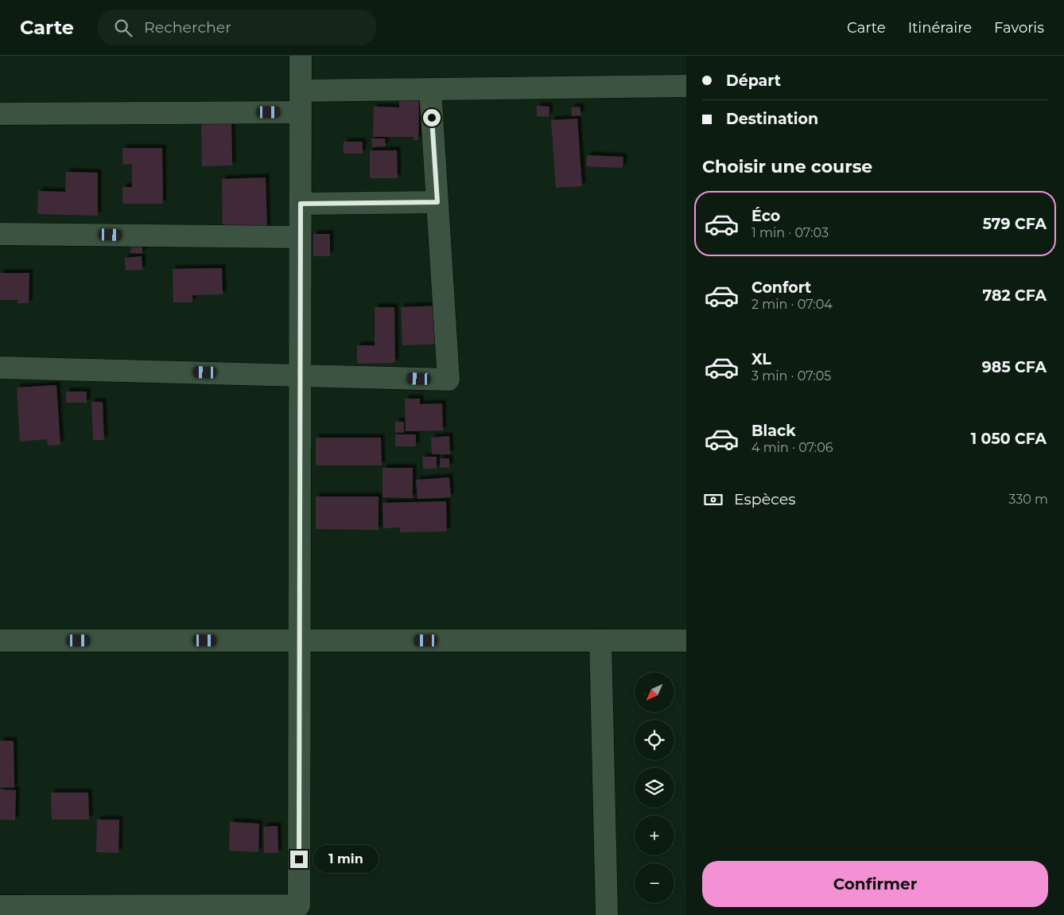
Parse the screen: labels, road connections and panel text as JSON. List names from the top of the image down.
{
  "north": "bottom left",
  "page": {
    "header": "Carte",
    "search": "Rechercher",
    "nav": ["Carte", "Itinéraire", "Favoris"],
    "banner": ["Départ", "Destination"],
    "heading": "Choisir une course",
    "list": [
      {
        "name": "Éco",
        "note": "1 min · 07:03",
        "value": "579 CFA"
      },
      {
        "name": "Confort",
        "note": "2 min · 07:04",
        "value": "782 CFA"
      },
      {
        "name": "XL",
        "note": "3 min · 07:05",
        "value": "985 CFA"
      },
      {
        "name": "Black",
        "note": "4 min · 07:06",
        "value": "1 050 CFA"
      }
    ],
    "pay": ["Espèces", "330 m"],
    "map_buttons": ["+", "−"],
    "bubble": "1 min",
    "buttons": "Confirmer"
  }
}
